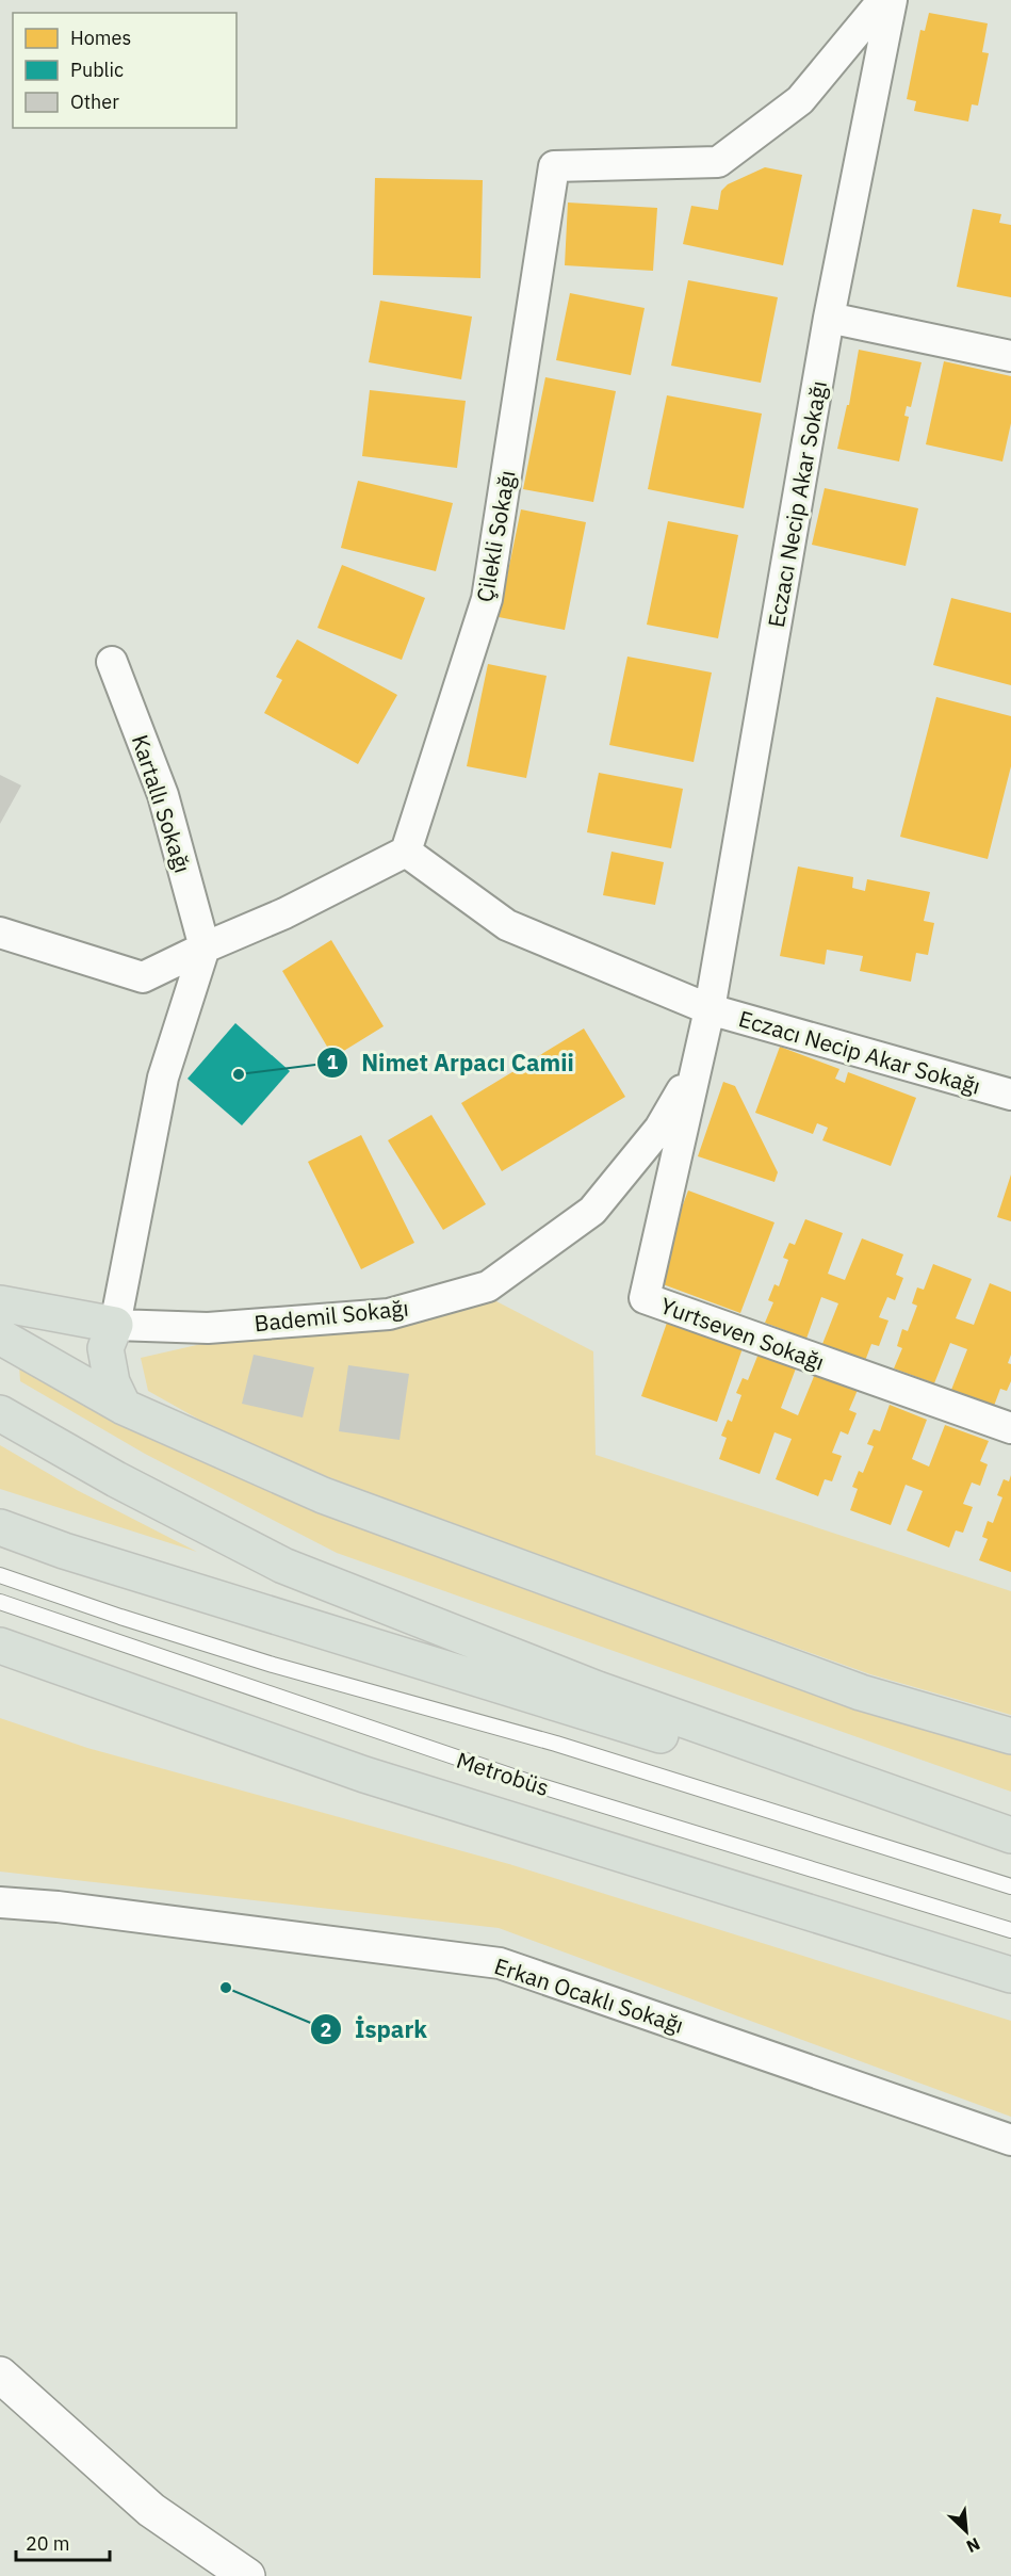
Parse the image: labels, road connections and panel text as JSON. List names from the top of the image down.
{
  "streets": {
    "street": [
      "Eczacı Necip Akar Sokağı",
      "Çilekli Sokağı",
      "Kartallı Sokağı",
      "Bademil Sokağı",
      "Yurtseven Sokağı",
      "Erkan Ocaklı Sokağı"
    ],
    "lane": ["Metrobüs"]
  },
  "crossings": [
    ["Eczacı Necip Akar Sokağı", "Çilekli Sokağı"],
    ["Eczacı Necip Akar Sokağı", "Bademil Sokağı"],
    ["Eczacı Necip Akar Sokağı", "Yurtseven Sokağı"],
    ["Bademil Sokağı", "Yurtseven Sokağı"]
  ],
  "places": ["Nimet Arpacı Camii", "İspark"],
  "legend": ["Homes", "Public", "Other"],
  "scale_bar": "20 m",
  "north": "bottom right"
}
